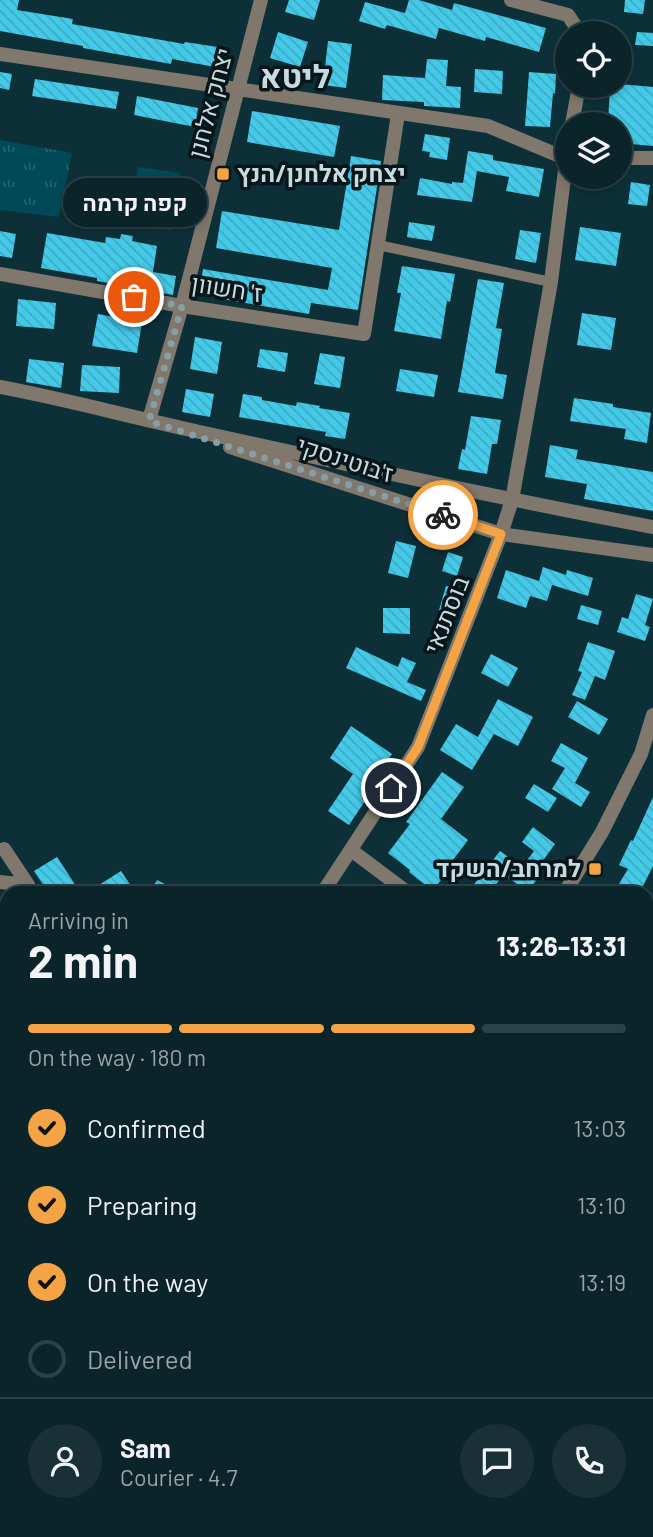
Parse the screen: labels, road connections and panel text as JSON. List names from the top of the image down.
{
  "streets": {
    "street": [
      "יצחק אלחנן",
      "ז' חשוון",
      "ז'בוטינסקי",
      "בוסתנאי"
    ]
  },
  "crossings": [
    ["יצחק אלחנן", "ז' חשוון"],
    ["יצחק אלחנן", "ז'בוטינסקי"],
    ["ז'בוטינסקי", "בוסתנאי"]
  ],
  "districts": ["ליטא"],
  "places": {
    "transit": ["יצחק אלחנן/הנץ", "למרחב/השקד"],
    "other": ["קפה קרמה"]
  },
  "page": {
    "bubble": "קפה קרמה",
    "heading": ["2 min", "Arriving in", "13:26–13:31"],
    "panel": ["Sam", "Courier · 4.7"],
    "bar": "On the way · 180 m",
    "list": [
      ["Confirmed", "13:03"],
      ["Preparing", "13:10"],
      ["On the way", "13:19"],
      "Delivered"
    ]
  }
}
